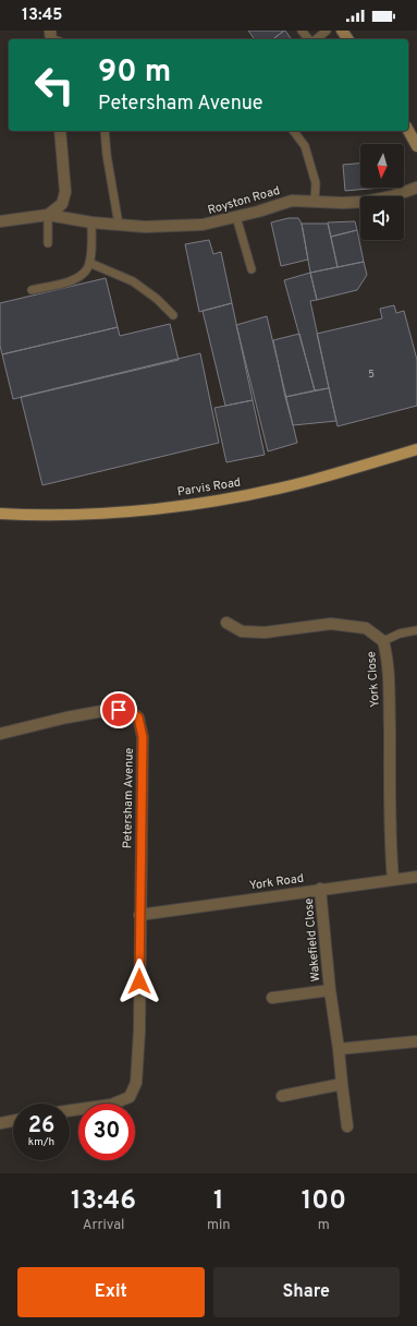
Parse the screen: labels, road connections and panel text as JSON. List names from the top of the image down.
{
  "streets": {
    "main road": ["Parvis Road"],
    "street": [
      "Royston Road",
      "York Close",
      "Petersham Avenue",
      "York Road",
      "Wakefield Close"
    ]
  },
  "crossings": [
    ["York Close", "York Road"],
    ["Petersham Avenue", "York Road"],
    ["York Road", "Wakefield Close"]
  ],
  "house_numbers": ["5"],
  "north": "bottom",
  "page": {
    "status": "13:45",
    "turn": ["90 m", "Petersham Avenue"],
    "speed": "26 km/h",
    "limit": "30",
    "eta": [
      "13:46",
      "Arrival",
      "1",
      "min",
      "100",
      "m"
    ],
    "buttons": ["Exit", "Share"]
  }
}
